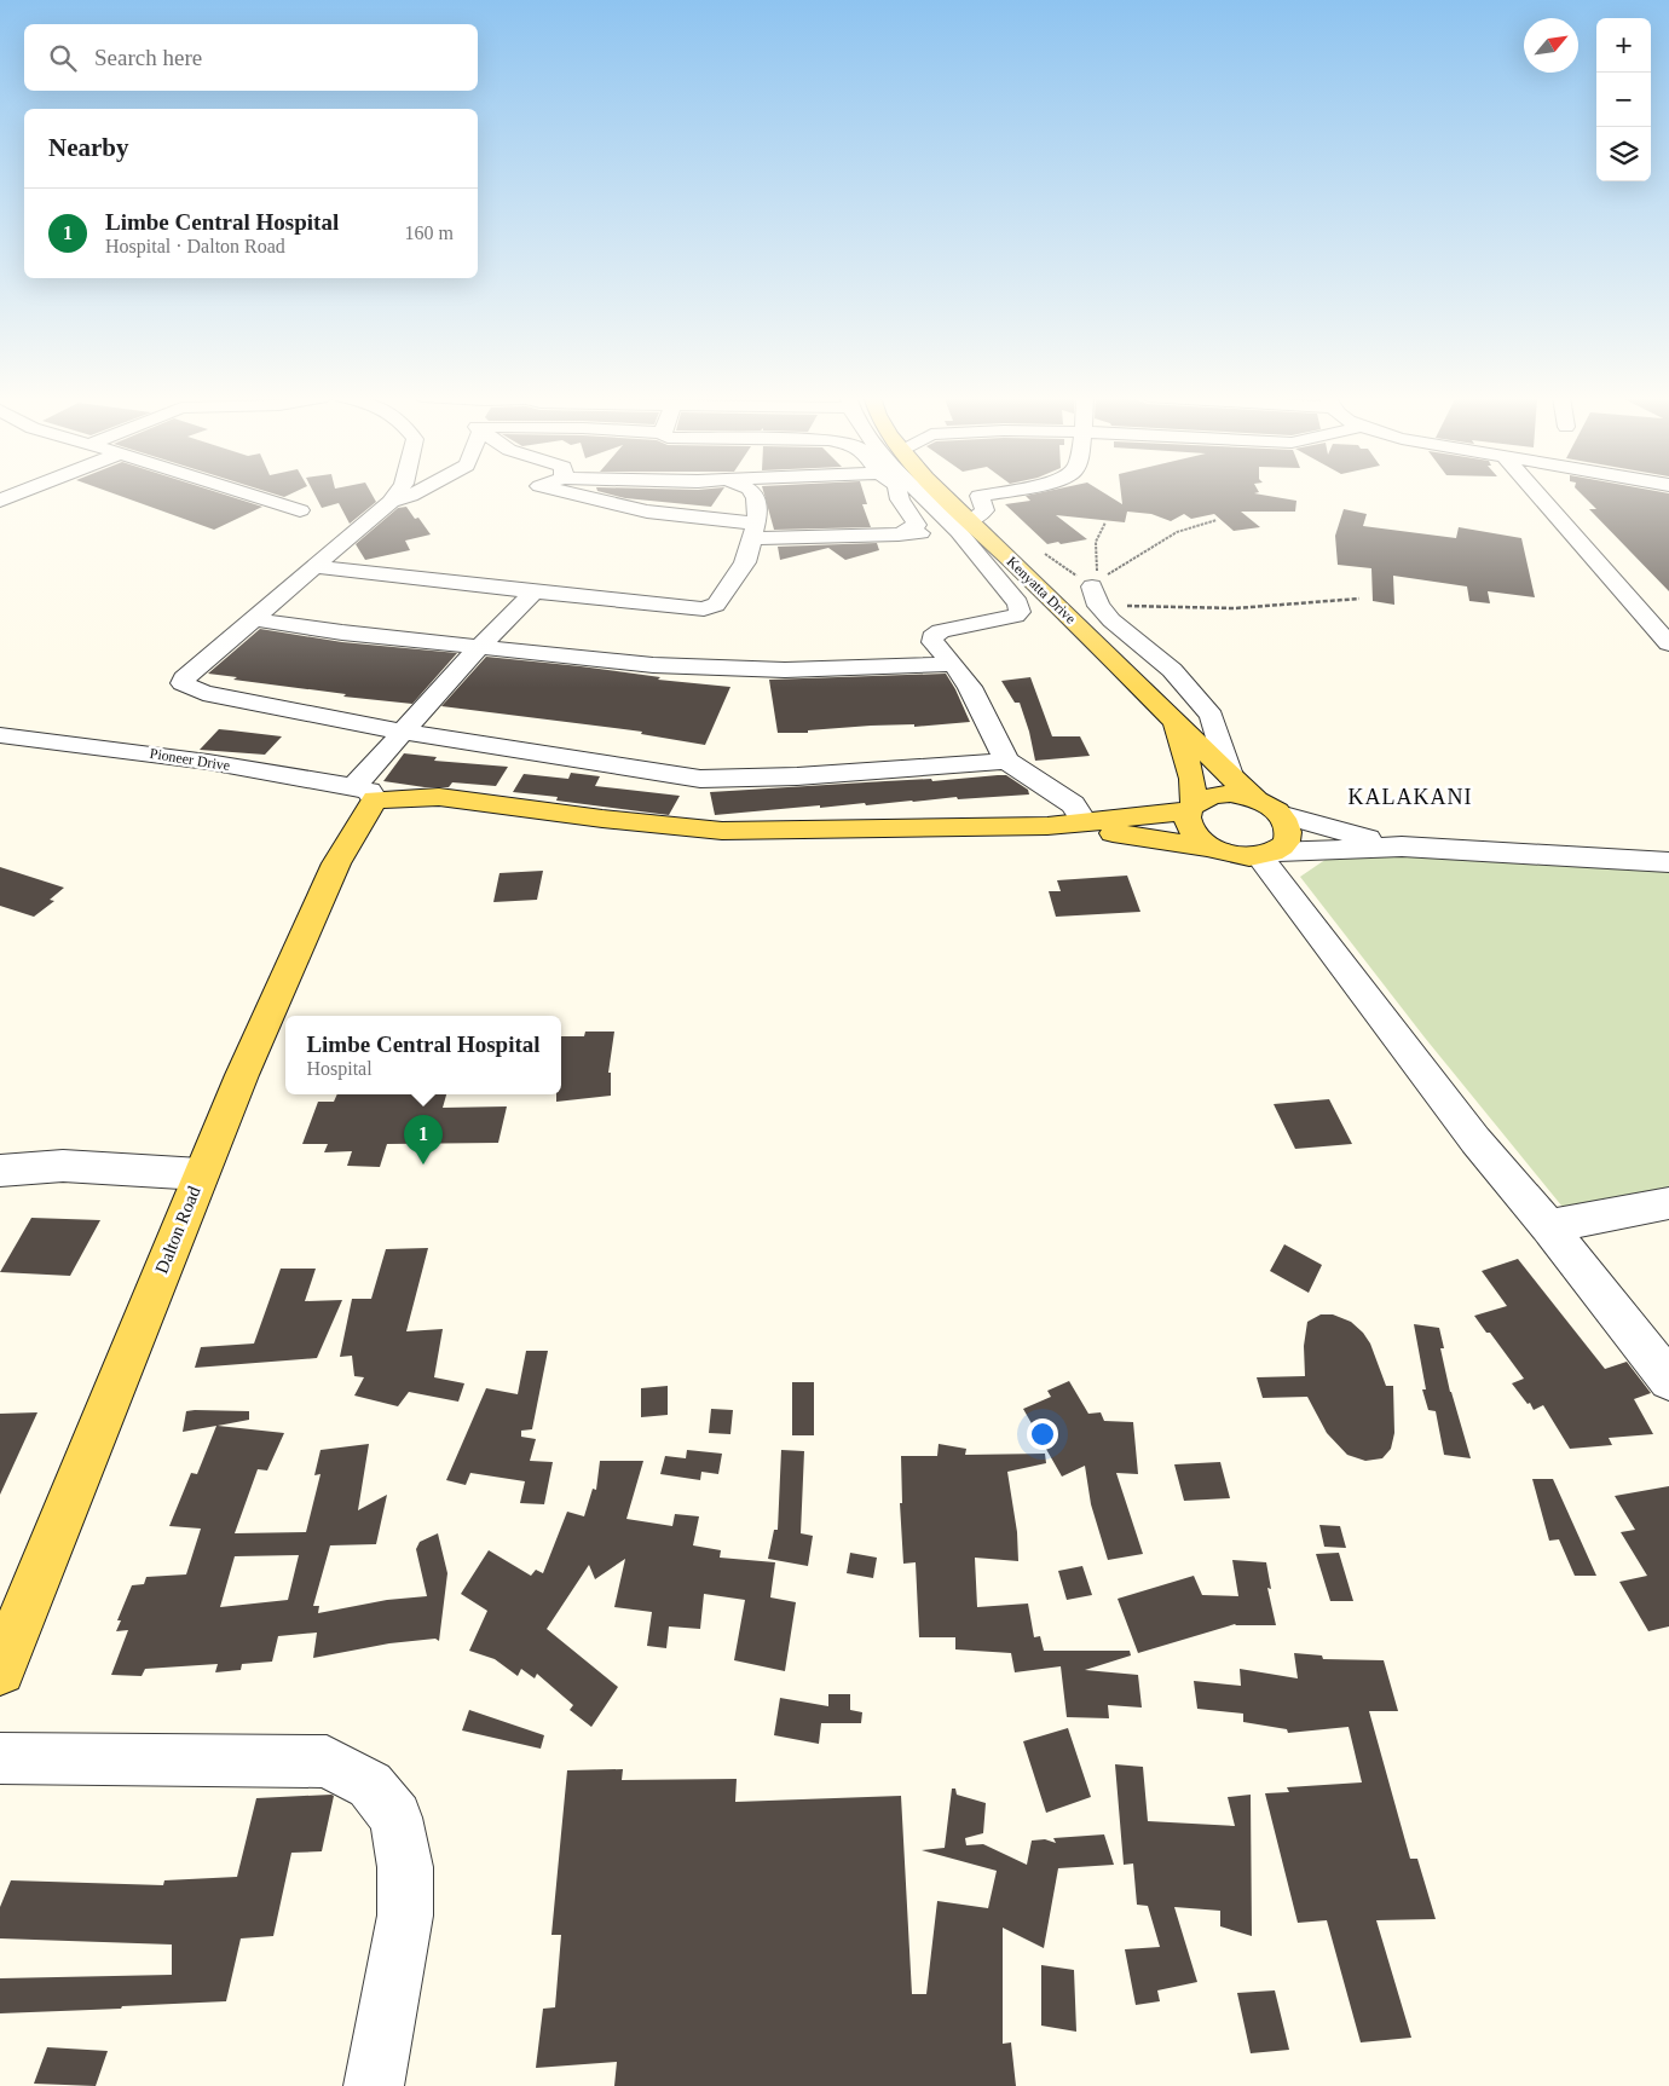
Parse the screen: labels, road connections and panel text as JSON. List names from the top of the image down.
{
  "streets": {
    "main road": ["Kenyatta Drive", "Dalton Road"],
    "street": ["Pioneer Drive"]
  },
  "crossings": [
    ["Pioneer Drive", "Dalton Road"]
  ],
  "districts": ["KALAKANI"],
  "north": "top right",
  "page": {
    "map_buttons": ["+", "−"],
    "search": "Search here",
    "heading": "Nearby",
    "list": [
      {
        "mark": "1",
        "name": "Limbe Central Hospital",
        "note": "Hospital · Dalton Road",
        "value": "160 m"
      }
    ],
    "popup": ["Limbe Central Hospital", "Hospital"],
    "pins": "1"
  }
}
